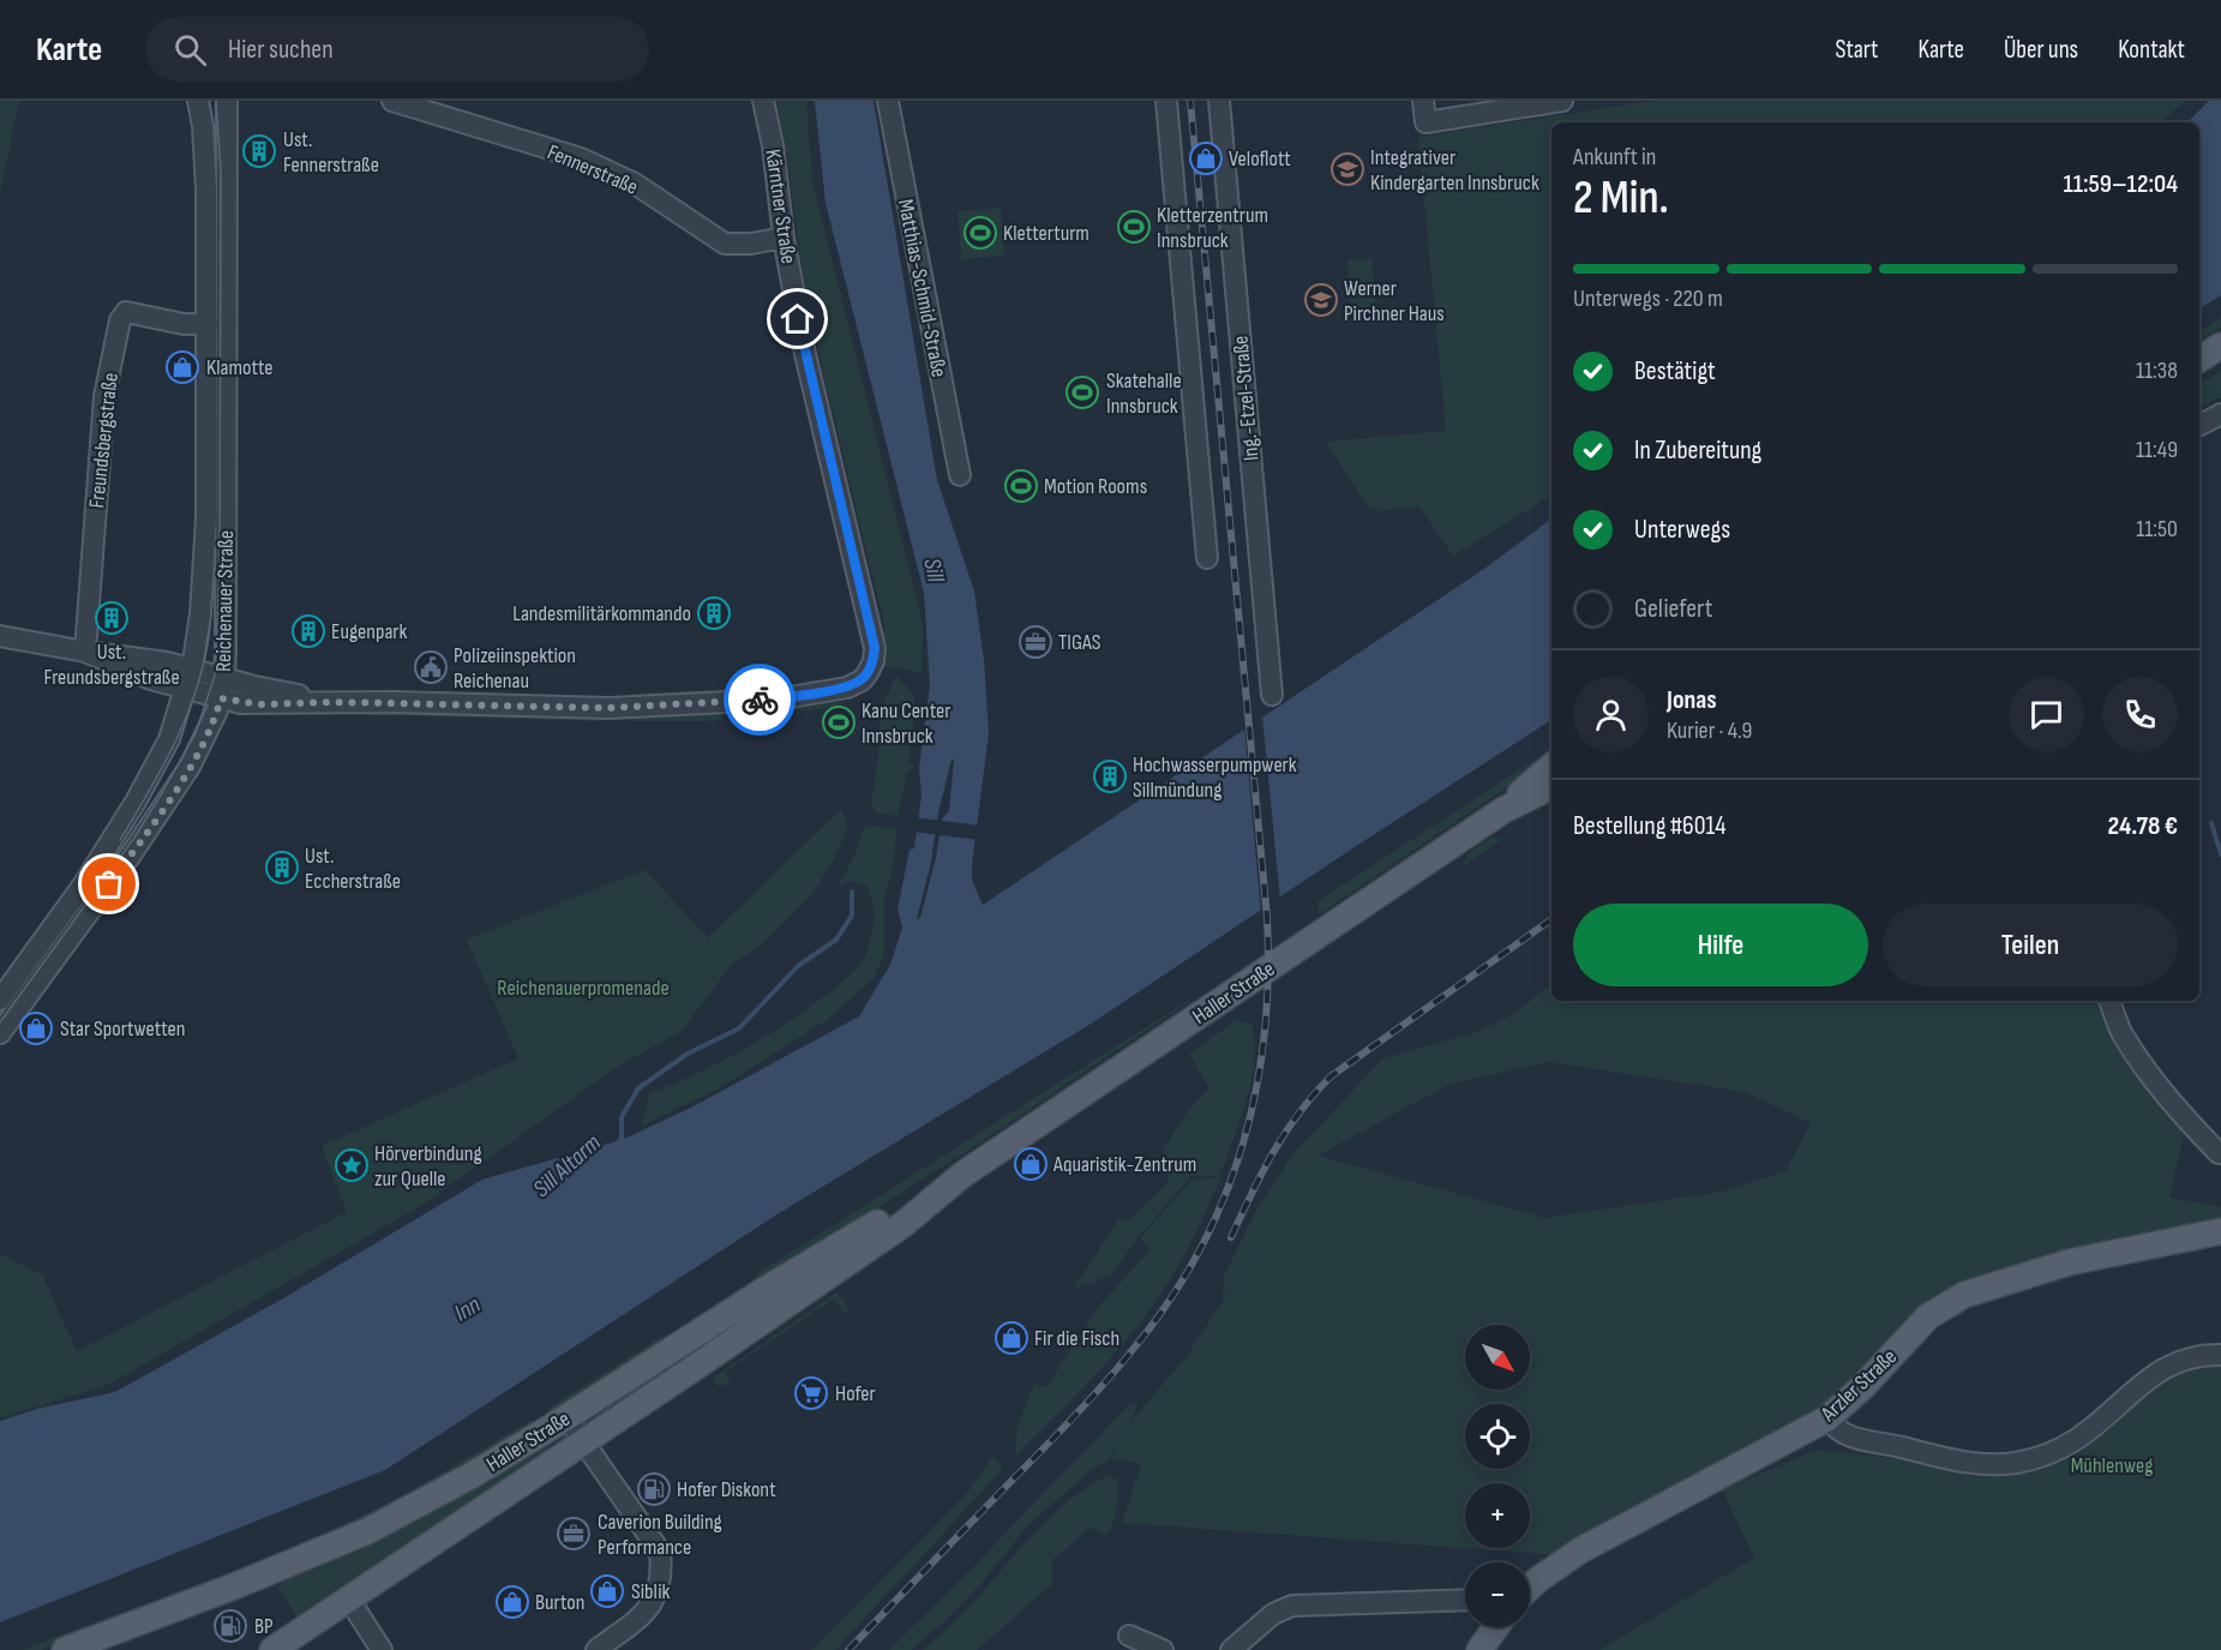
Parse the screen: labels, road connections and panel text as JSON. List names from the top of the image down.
{
  "streets": {
    "main road": ["Haller Straße", "Arzler Straße"],
    "street": [
      "Fennerstraße",
      "Kärntner Straße",
      "Matthias-Schmid-Straße",
      "Ing.-Etzel-Straße",
      "Freundsbergstraße",
      "Reichenauer Straße"
    ]
  },
  "crossings": [
    ["Fennerstraße", "Kärntner Straße"],
    ["Freundsbergstraße", "Reichenauer Straße"]
  ],
  "water": ["Sill", "Sill Altarm", "Inn"],
  "parks": ["Reichenauerpromenade", "Mühlenweg"],
  "places": {
    "building": [
      "Ust. Fennerstraße",
      "Landesmilitärkommando",
      "Ust. Freundsbergstraße",
      "Eugenpark",
      "Hochwasserpumpwerk Sillmündung",
      "Ust. Eccherstraße"
    ],
    "shop": [
      "Veloflott",
      "Klamotte",
      "Star Sportwetten",
      "Aquaristik-Zentrum",
      "Fir die Fisch",
      "Siblik",
      "Burton"
    ],
    "school or university": ["Integrativer Kindergarten Innsbruck", "Werner Pirchner Haus"],
    "sports": [
      "Kletterzentrum Innsbruck",
      "Kletterturm",
      "Skatehalle Innsbruck",
      "Motion Rooms",
      "Kanu Center Innsbruck"
    ],
    "office": ["TIGAS", "Caverion Building Performance"],
    "public building": ["Polizeiinspektion Reichenau"],
    "place": ["Hörverbindung zur Quelle"],
    "supermarket": ["Hofer"],
    "fuel station": ["Hofer Diskont", "BP"]
  },
  "north": "bottom right",
  "page": {
    "header": "Karte",
    "search": "Hier suchen",
    "nav": [
      "Start",
      "Karte",
      "Über uns",
      "Kontakt"
    ],
    "heading": ["2 Min.", "Ankunft in", "11:59–12:04"],
    "panel": [
      "Jonas",
      "Kurier · 4.9",
      "Bestellung #6014",
      "24.78 €"
    ],
    "bar": "Unterwegs · 220 m",
    "list": [
      ["Bestätigt", "11:38"],
      ["In Zubereitung", "11:49"],
      ["Unterwegs", "11:50"],
      "Geliefert"
    ],
    "buttons": ["Hilfe", "Teilen"],
    "map_buttons": ["+", "−"]
  }
}
